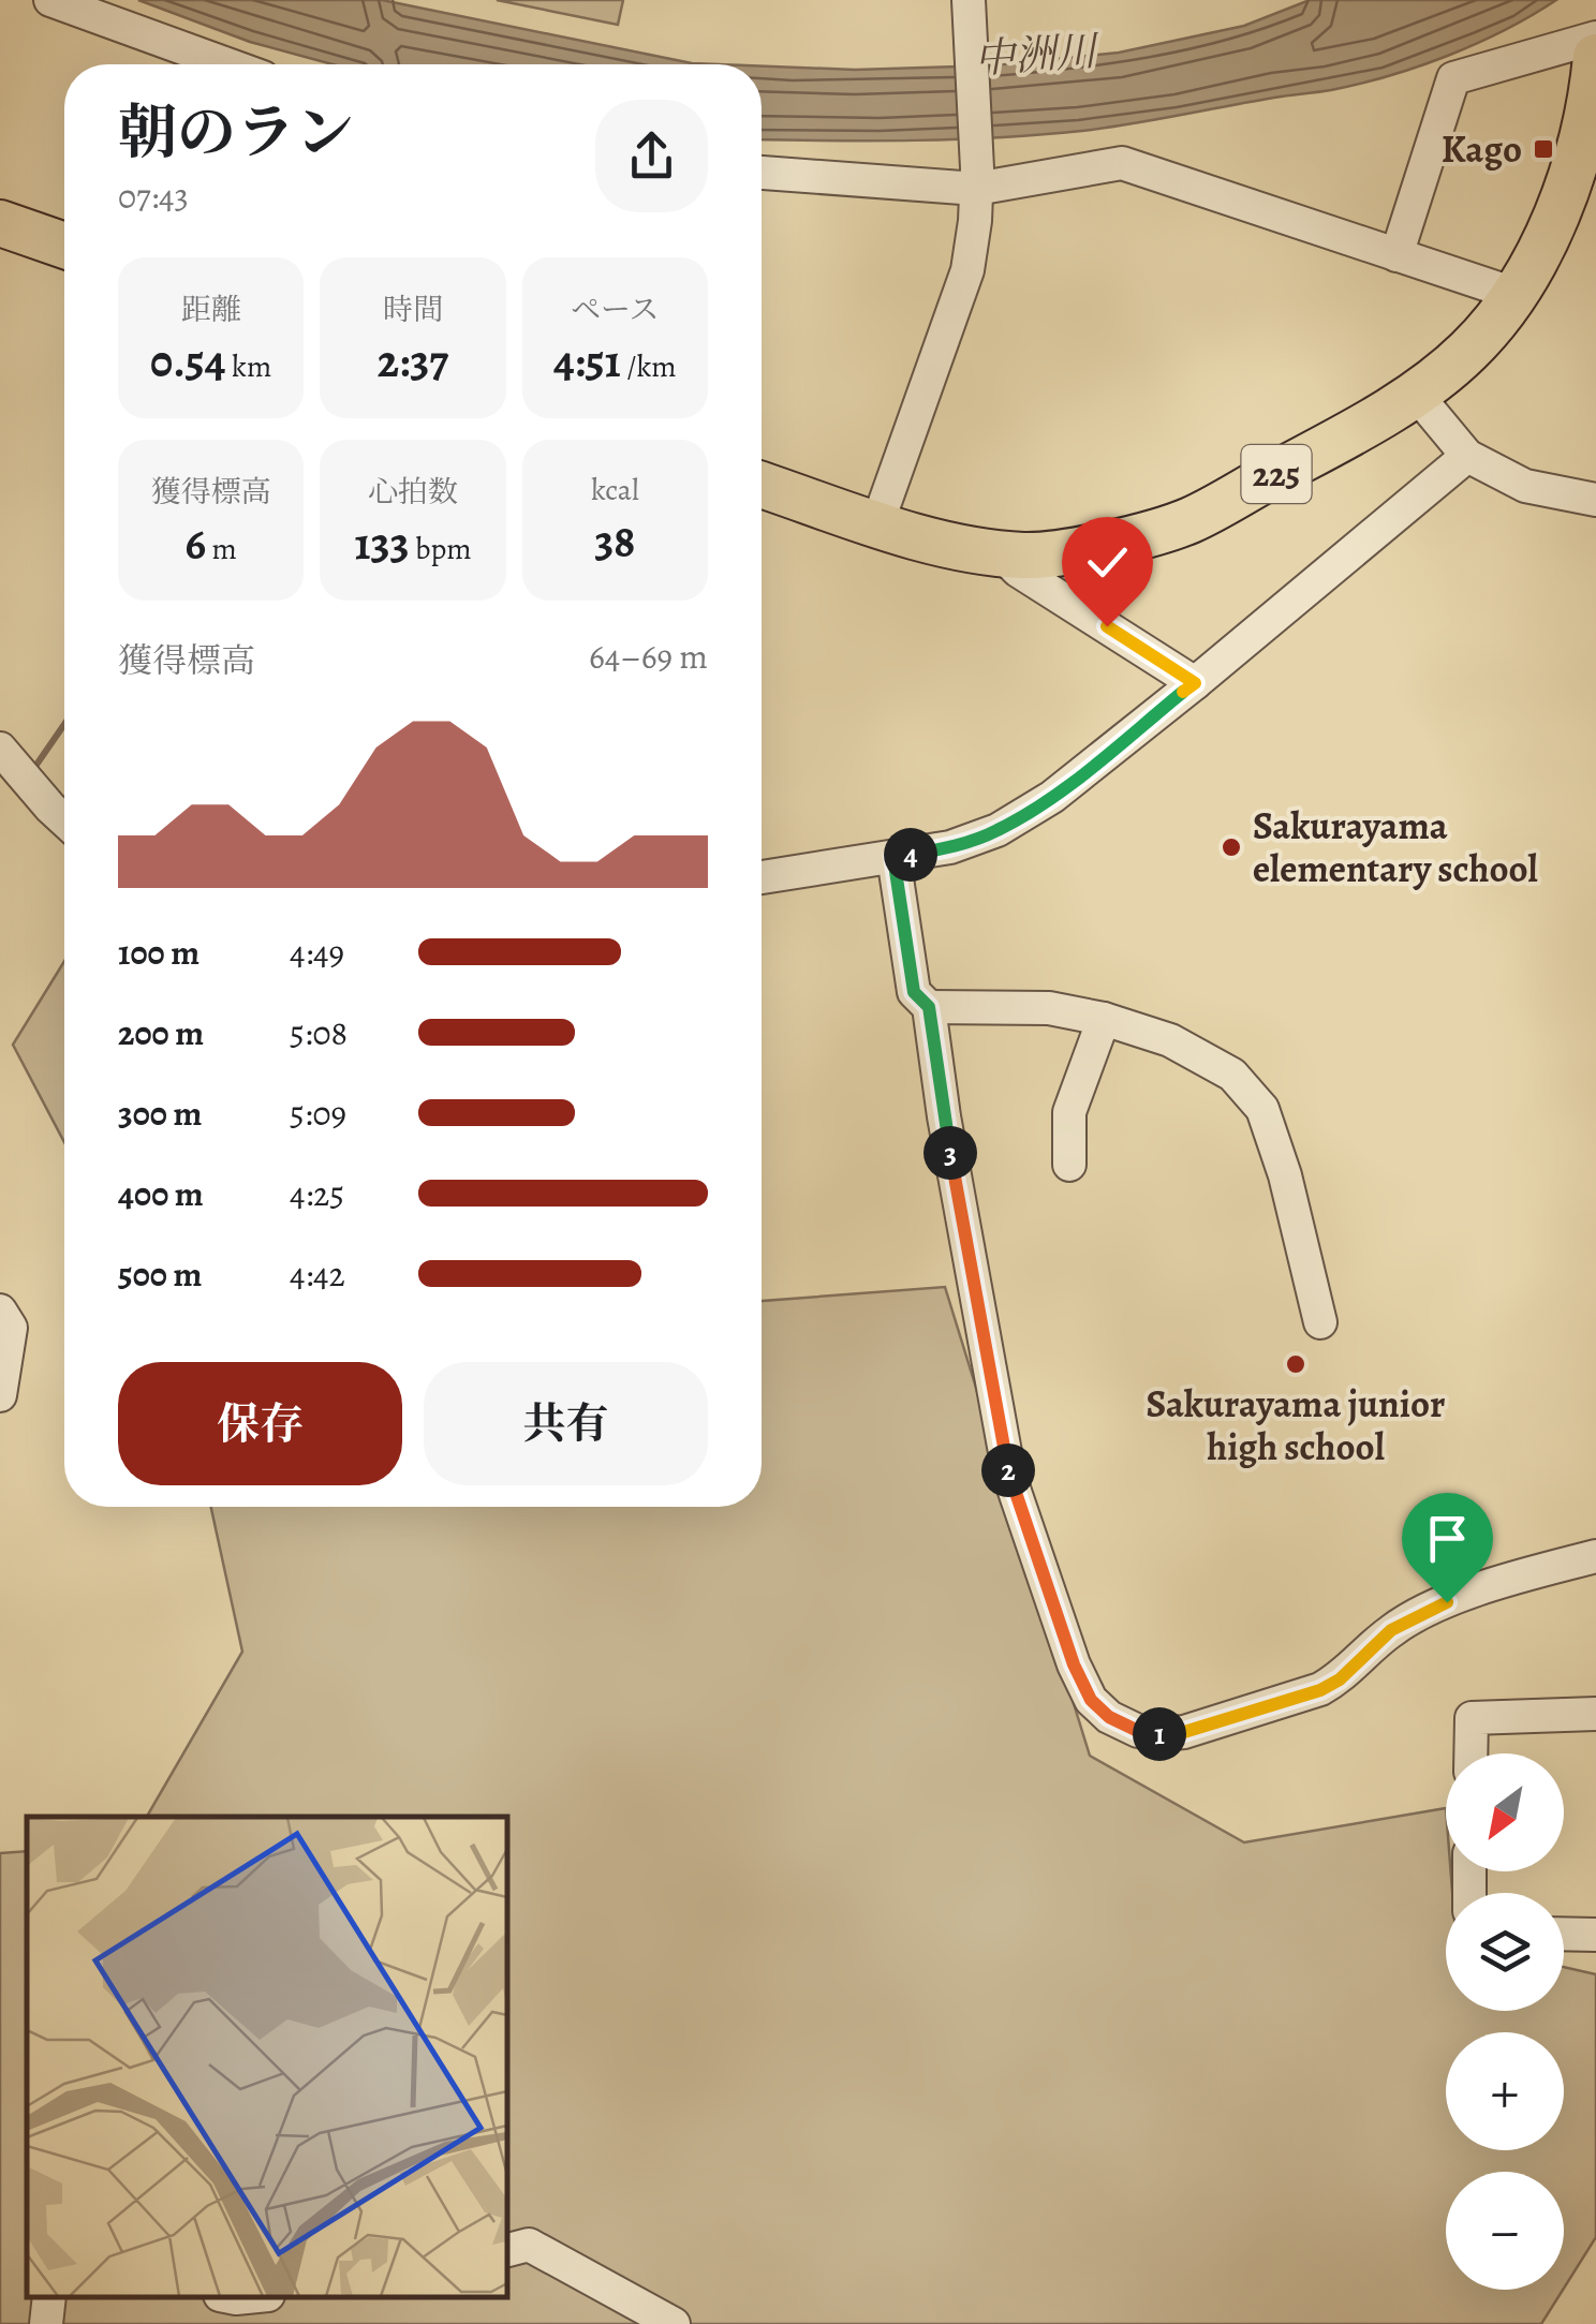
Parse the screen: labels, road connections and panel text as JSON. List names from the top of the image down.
{
  "streets": {
    "highway": ["225"]
  },
  "water": ["中洲川"],
  "places": {
    "transit": ["Kago"],
    "other": ["Sakurayama elementary school", "Sakurayama junior high school"]
  },
  "north": "bottom left",
  "page": {
    "heading": ["朝のラン", "07:43"],
    "stats": [
      ["距離", "0.54 km"],
      ["時間", "2:37"],
      ["ペース", "4:51 /km"],
      ["獲得標高", "6 m"],
      ["心拍数", "133 bpm"],
      ["kcal", "38"]
    ],
    "chart": ["獲得標高", "64–69 m"],
    "pins": [
      "4",
      "3",
      "2",
      "1"
    ],
    "list": [
      {
        "name": "100 m",
        "note": "4:49"
      },
      {
        "name": "200 m",
        "note": "5:08"
      },
      {
        "name": "300 m",
        "note": "5:09"
      },
      {
        "name": "400 m",
        "note": "4:25"
      },
      {
        "name": "500 m",
        "note": "4:42"
      }
    ],
    "buttons": ["保存", "共有"],
    "map_buttons": ["+", "−"]
  }
}
